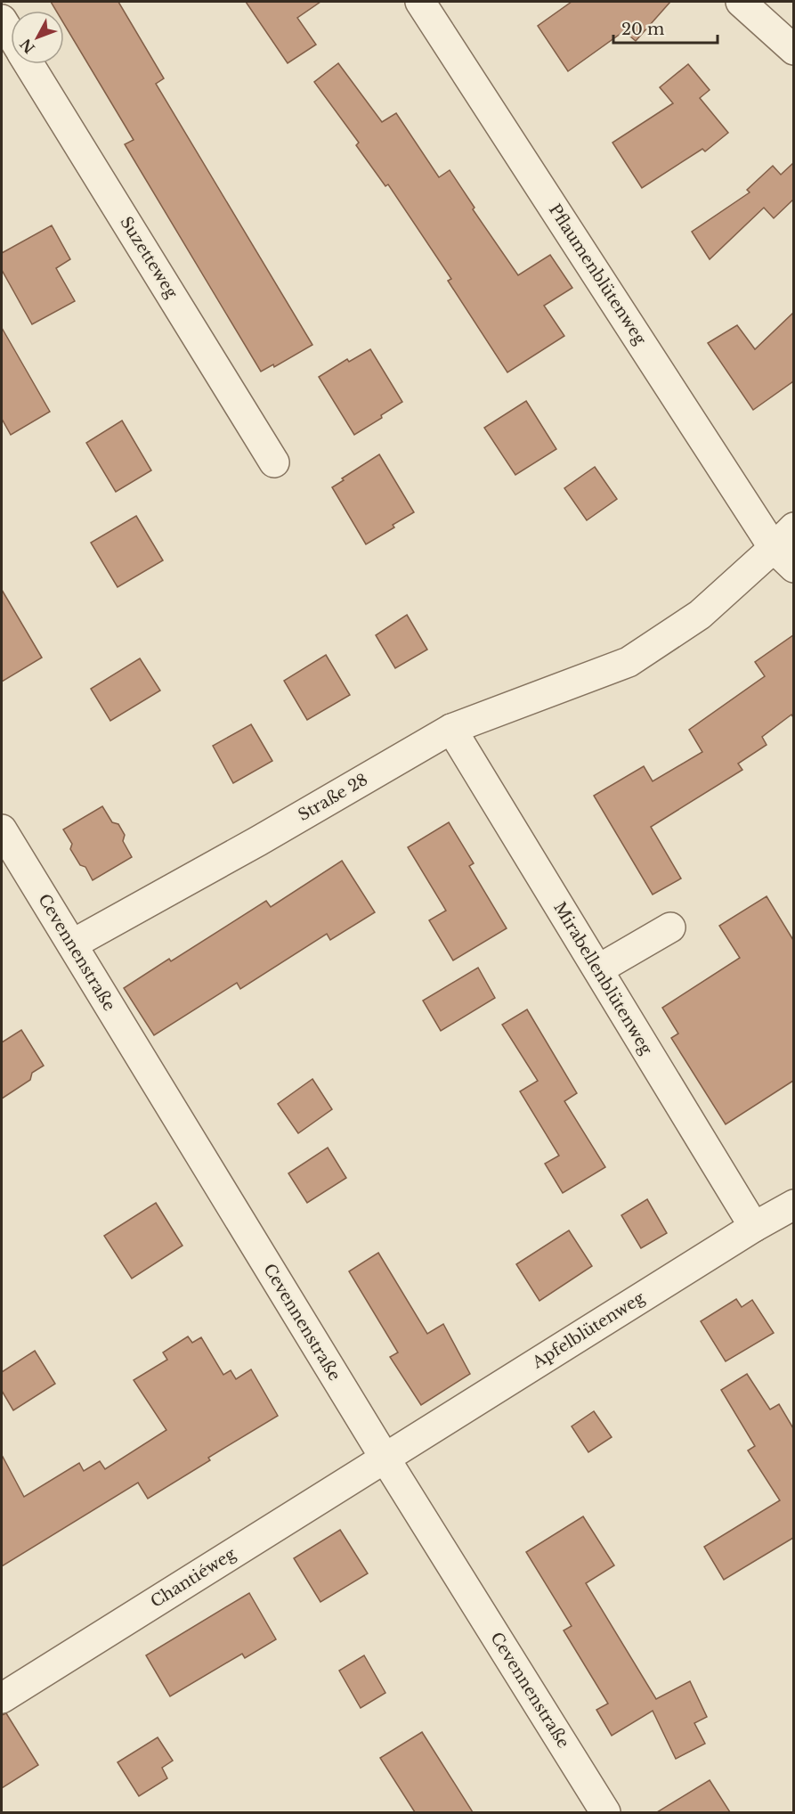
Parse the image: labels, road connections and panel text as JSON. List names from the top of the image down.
{
  "streets": {
    "street": [
      "Suzetteweg",
      "Pflaumenblütenweg",
      "Straße 28",
      "Cevennenstraße",
      "Mirabellenblütenweg",
      "Apfelblütenweg",
      "Chantiéweg"
    ]
  },
  "crossings": [
    ["Pflaumenblütenweg", "Straße 28"],
    ["Straße 28", "Cevennenstraße"],
    ["Straße 28", "Mirabellenblütenweg"],
    ["Cevennenstraße", "Apfelblütenweg"],
    ["Cevennenstraße", "Chantiéweg"],
    ["Mirabellenblütenweg", "Apfelblütenweg"],
    ["Apfelblütenweg", "Chantiéweg"]
  ],
  "scale_bar": "20 m",
  "north": "bottom left"
}
